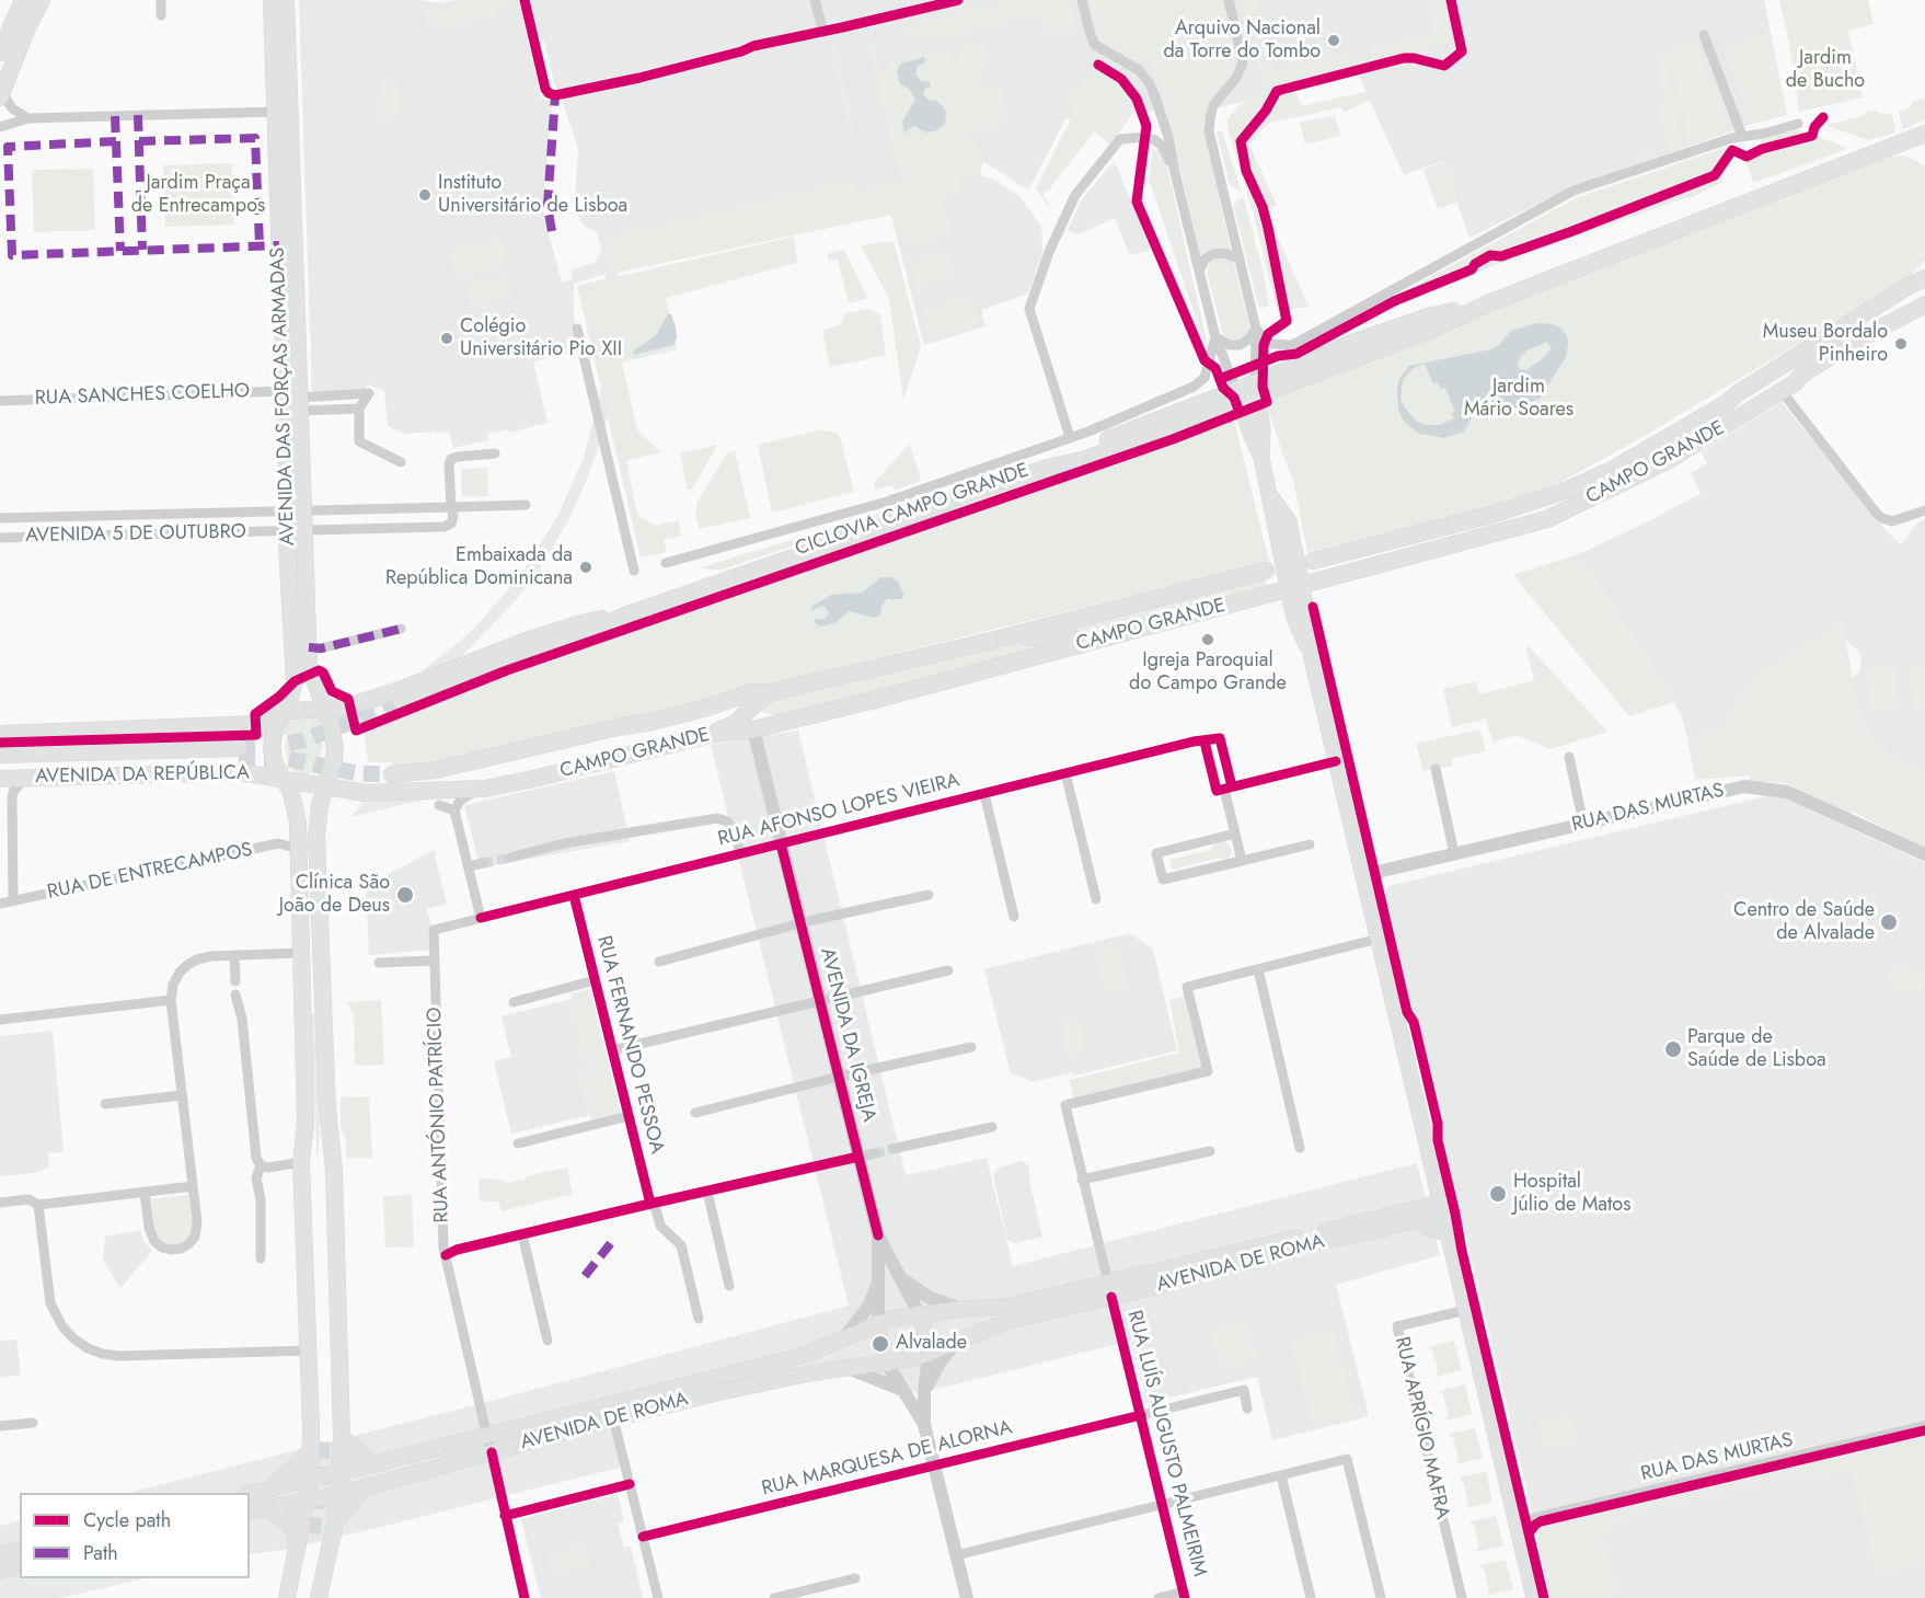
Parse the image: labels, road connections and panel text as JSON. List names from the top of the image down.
{
  "streets": {
    "main road": [
      "AVENIDA DAS FORÇAS ARMADAS",
      "CAMPO GRANDE",
      "AVENIDA DA REPÚBLICA",
      "AVENIDA DE ROMA"
    ],
    "street": [
      "RUA SANCHES COELHO",
      "AVENIDA 5 DE OUTUBRO",
      "RUA DAS MURTAS",
      "RUA AFONSO LOPES VIEIRA",
      "RUA DE ENTRECAMPOS",
      "AVENIDA DA IGREJA",
      "RUA FERNANDO PESSOA",
      "RUA ANTÓNIO PATRÍCIO",
      "RUA APRÍGIO MAFRA",
      "RUA LUÍS AUGUSTO PALMEIRIM",
      "RUA MARQUESA DE ALORNA"
    ],
    "cycle path": ["CICLOVIA CAMPO GRANDE"]
  },
  "crossings": [
    ["RUA SANCHES COELHO", "AVENIDA DAS FORÇAS ARMADAS"],
    ["AVENIDA DAS FORÇAS ARMADAS", "CAMPO GRANDE"],
    ["AVENIDA DAS FORÇAS ARMADAS", "AVENIDA 5 DE OUTUBRO"],
    ["AVENIDA DAS FORÇAS ARMADAS", "AVENIDA DA REPÚBLICA"],
    ["CAMPO GRANDE", "AVENIDA DA REPÚBLICA"],
    ["CAMPO GRANDE", "AVENIDA DA IGREJA"],
    ["RUA AFONSO LOPES VIEIRA", "AVENIDA DA IGREJA"],
    ["RUA AFONSO LOPES VIEIRA", "RUA FERNANDO PESSOA"],
    ["RUA AFONSO LOPES VIEIRA", "RUA ANTÓNIO PATRÍCIO"],
    ["AVENIDA DA IGREJA", "AVENIDA DE ROMA"],
    ["RUA ANTÓNIO PATRÍCIO", "AVENIDA DE ROMA"],
    ["AVENIDA DE ROMA", "RUA LUÍS AUGUSTO PALMEIRIM"],
    ["RUA LUÍS AUGUSTO PALMEIRIM", "RUA MARQUESA DE ALORNA"]
  ],
  "parks": ["Jardim de Bucho", "Jardim Praça de Entrecampos", "Jardim Mário Soares"],
  "places": [
    "Arquivo Nacional da Torre do Tombo",
    "Instituto Universitário de Lisboa",
    "Colégio Universitário Pio XII",
    "Museu Bordalo Pinheiro",
    "Embaixada da República Dominicana",
    "Igreja Paroquial do Campo Grande",
    "Clínica São João de Deus",
    "Centro de Saúde de Alvalade",
    "Parque de Saúde de Lisboa",
    "Hospital Júlio de Matos",
    "Alvalade"
  ],
  "legend": ["Cycle path", "Path"]
}
